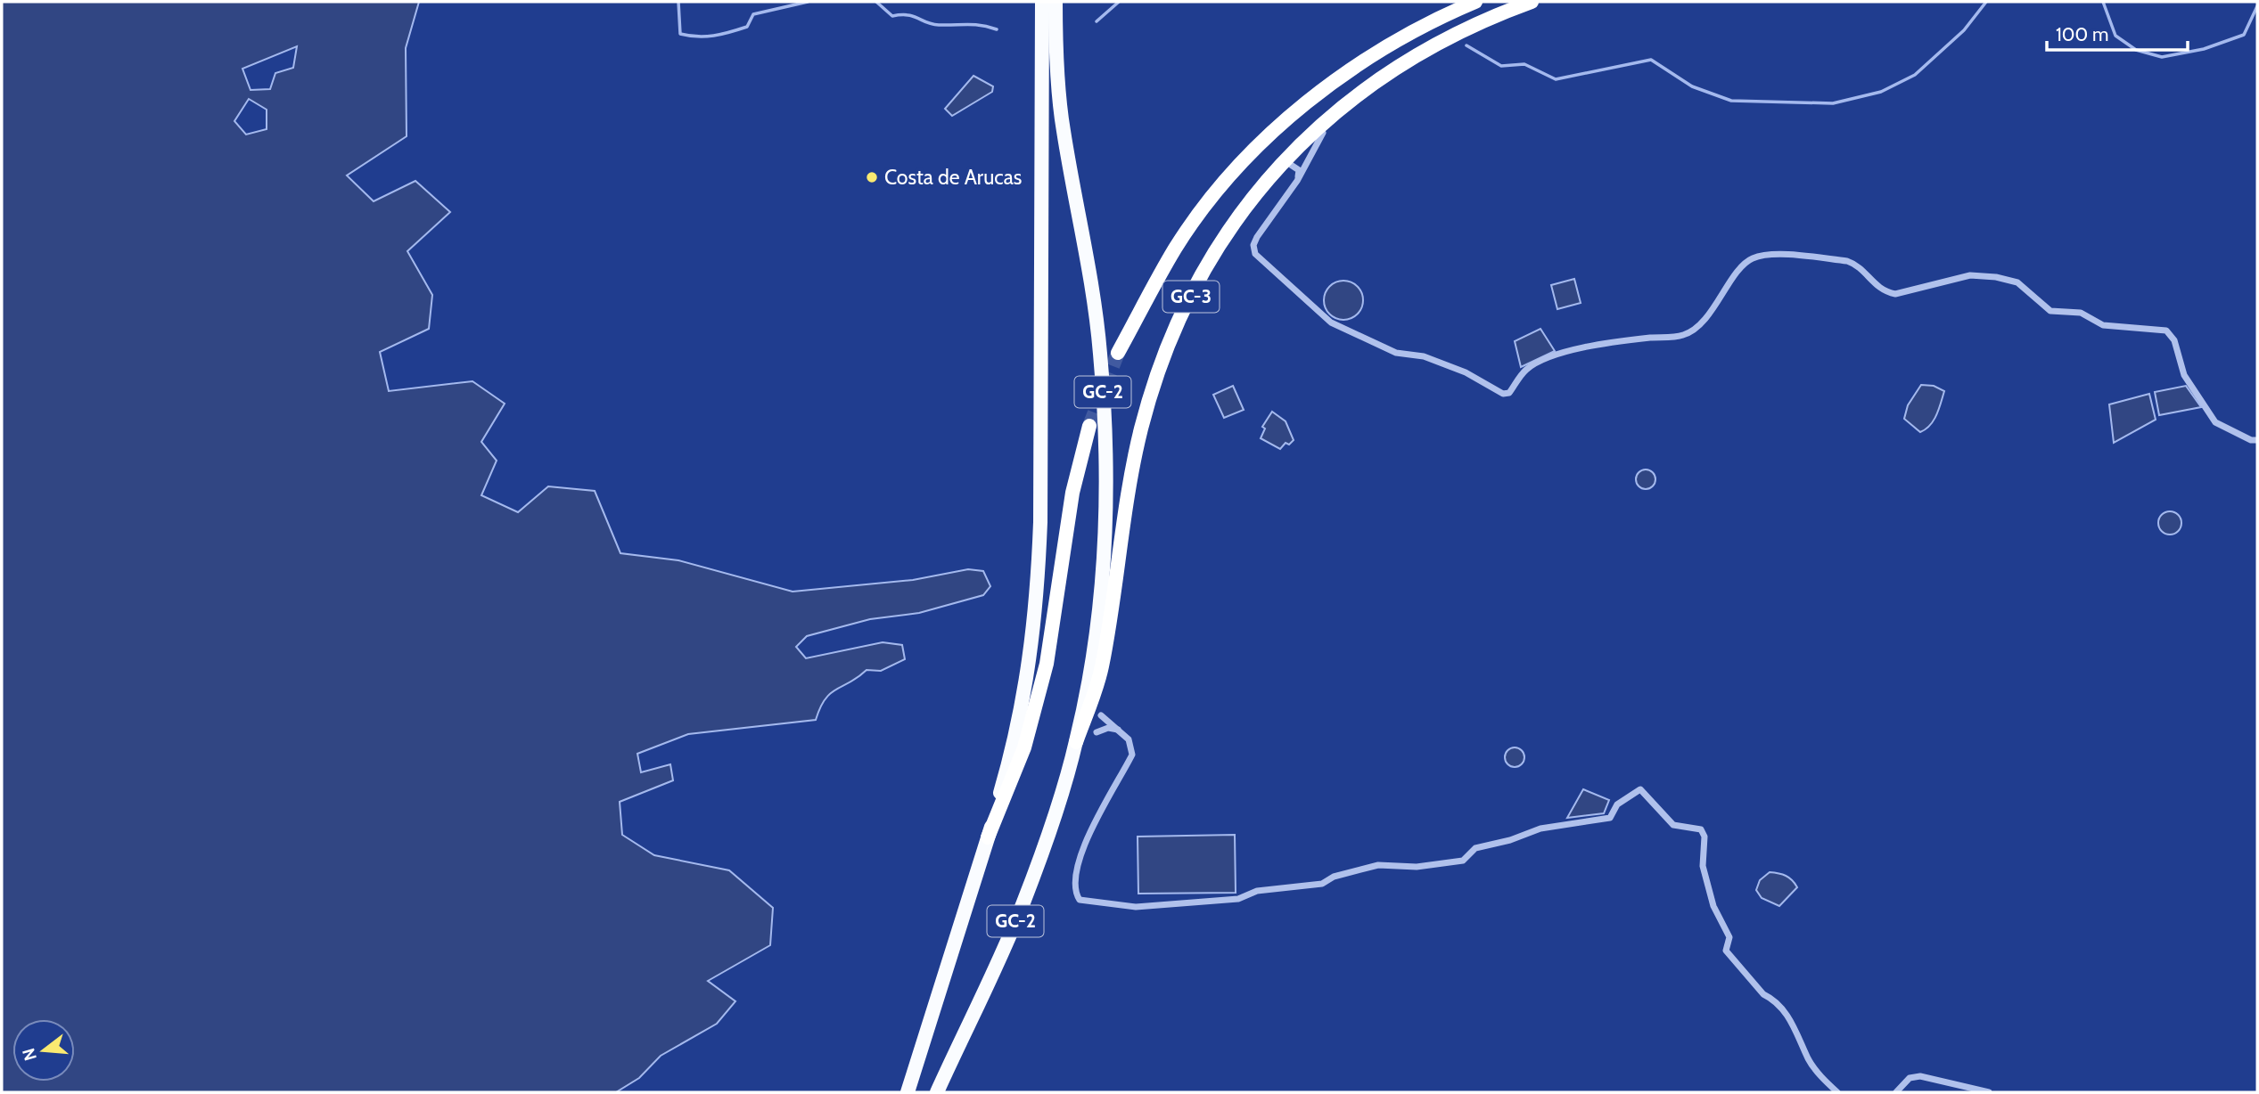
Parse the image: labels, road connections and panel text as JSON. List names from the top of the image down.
{
  "streets": {
    "highway": ["GC-3", "GC-2"]
  },
  "crossings": [
    ["GC-3", "GC-2"]
  ],
  "places": ["Costa de Arucas"],
  "scale_bar": "100 m",
  "north": "left"
}
